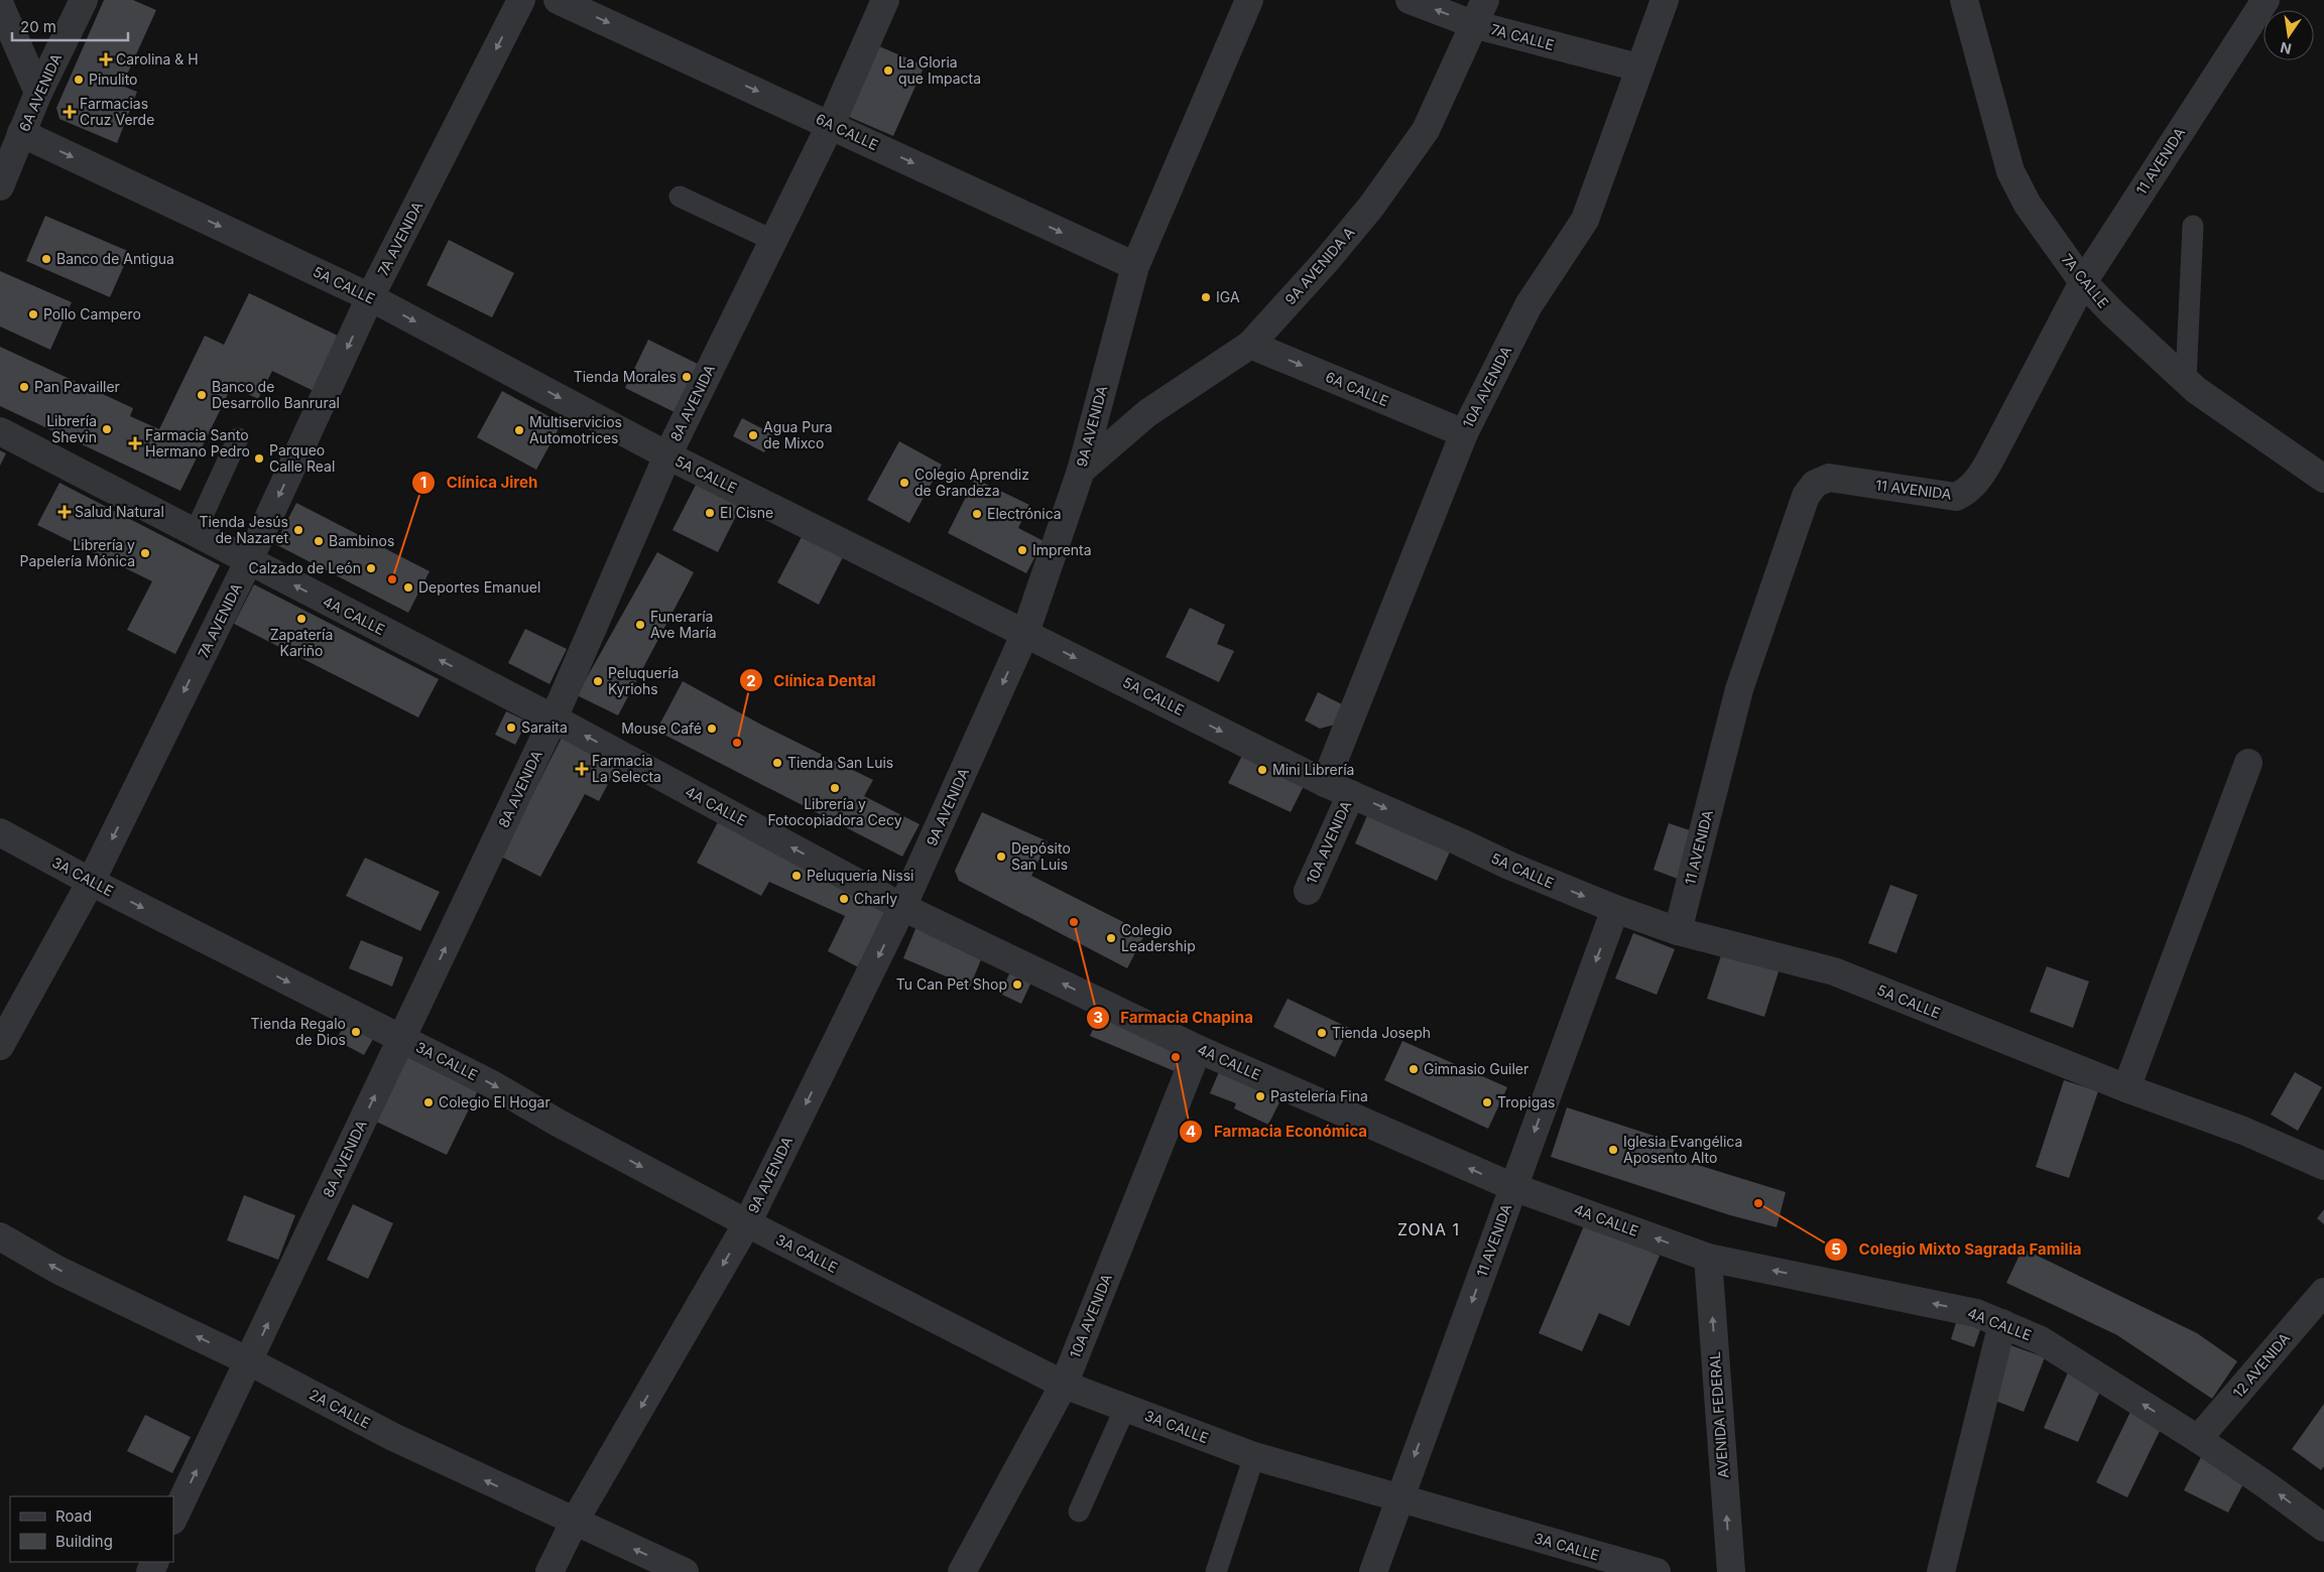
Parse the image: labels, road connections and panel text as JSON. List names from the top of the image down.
{
  "streets": {
    "street": [
      "7A CALLE",
      "6A AVENIDA",
      "6A CALLE",
      "11 AVENIDA",
      "7A AVENIDA",
      "9A AVENIDA A",
      "5A CALLE",
      "10A AVENIDA",
      "8A AVENIDA",
      "9A AVENIDA",
      "4A CALLE",
      "3A CALLE",
      "12 AVENIDA",
      "2A CALLE",
      "AVENIDA FEDERAL"
    ]
  },
  "crossings": [
    ["7A CALLE", "11 AVENIDA"],
    ["7A CALLE", "9A AVENIDA A"],
    ["7A CALLE", "10A AVENIDA"],
    ["6A AVENIDA", "5A CALLE"],
    ["6A CALLE", "9A AVENIDA A"],
    ["6A CALLE", "10A AVENIDA"],
    ["6A CALLE", "8A AVENIDA"],
    ["6A CALLE", "9A AVENIDA"],
    ["11 AVENIDA", "5A CALLE"],
    ["11 AVENIDA", "4A CALLE"],
    ["11 AVENIDA", "3A CALLE"],
    ["7A AVENIDA", "5A CALLE"],
    ["7A AVENIDA", "4A CALLE"],
    ["7A AVENIDA", "3A CALLE"],
    ["9A AVENIDA A", "9A AVENIDA"],
    ["5A CALLE", "10A AVENIDA"],
    ["5A CALLE", "8A AVENIDA"],
    ["5A CALLE", "9A AVENIDA"],
    ["10A AVENIDA", "4A CALLE"],
    ["10A AVENIDA", "3A CALLE"],
    ["8A AVENIDA", "4A CALLE"],
    ["8A AVENIDA", "3A CALLE"],
    ["8A AVENIDA", "2A CALLE"],
    ["9A AVENIDA", "4A CALLE"],
    ["9A AVENIDA", "3A CALLE"],
    ["9A AVENIDA", "2A CALLE"],
    ["4A CALLE", "12 AVENIDA"],
    ["4A CALLE", "AVENIDA FEDERAL"]
  ],
  "one_way": [
    "6A CALLE",
    "7A AVENIDA",
    "5A CALLE",
    "8A AVENIDA",
    "9A AVENIDA",
    "4A CALLE",
    "3A CALLE",
    "2A CALLE"
  ],
  "districts": ["ZONA 1"],
  "places": {
    "health": [
      "Carolina & H",
      "Farmacias Cruz Verde",
      "Farmacia Santo Hermano Pedro",
      "Salud Natural",
      "Farmacia La Selecta"
    ],
    "other": [
      "La Gloria que Impacta",
      "Pinulito",
      "Banco de Antigua",
      "IGA",
      "Pollo Campero",
      "Tienda Morales",
      "Pan Pavailler",
      "Banco de Desarrollo Banrural",
      "Librería Shevin",
      "Multiservicios Automotrices",
      "Agua Pura de Mixco",
      "Parqueo Calle Real",
      "Colegio Aprendiz de Grandeza",
      "El Cisne",
      "Electrónica",
      "Tienda Jesús de Nazaret",
      "Bambinos",
      "Imprenta",
      "Librería y Papelería Mónica",
      "Calzado de León",
      "Clínica Jireh",
      "Deportes Emanuel",
      "Zapatería Kariño",
      "Funeraría Ave María",
      "Peluquería Kyriohs",
      "Saraita",
      "Mouse Café",
      "Clínica Dental",
      "Tienda San Luis",
      "Mini Librería",
      "Librería y Fotocopiadora Cecy",
      "Depósito San Luis",
      "Peluquería Nissi",
      "Charly",
      "Farmacia Chapina",
      "Colegio Leadership",
      "Tu Can Pet Shop",
      "Tienda Regalo de Dios",
      "Tienda Joseph",
      "Farmacia Económica",
      "Gimnasio Guiler",
      "Pastelería Fina",
      "Colegio El Hogar",
      "Tropigas",
      "Iglesia Evangélica Aposento Alto",
      "Colegio Mixto Sagrada Familia"
    ]
  },
  "legend": ["Road", "Building"],
  "scale_bar": "20 m",
  "north": "bottom"
}
